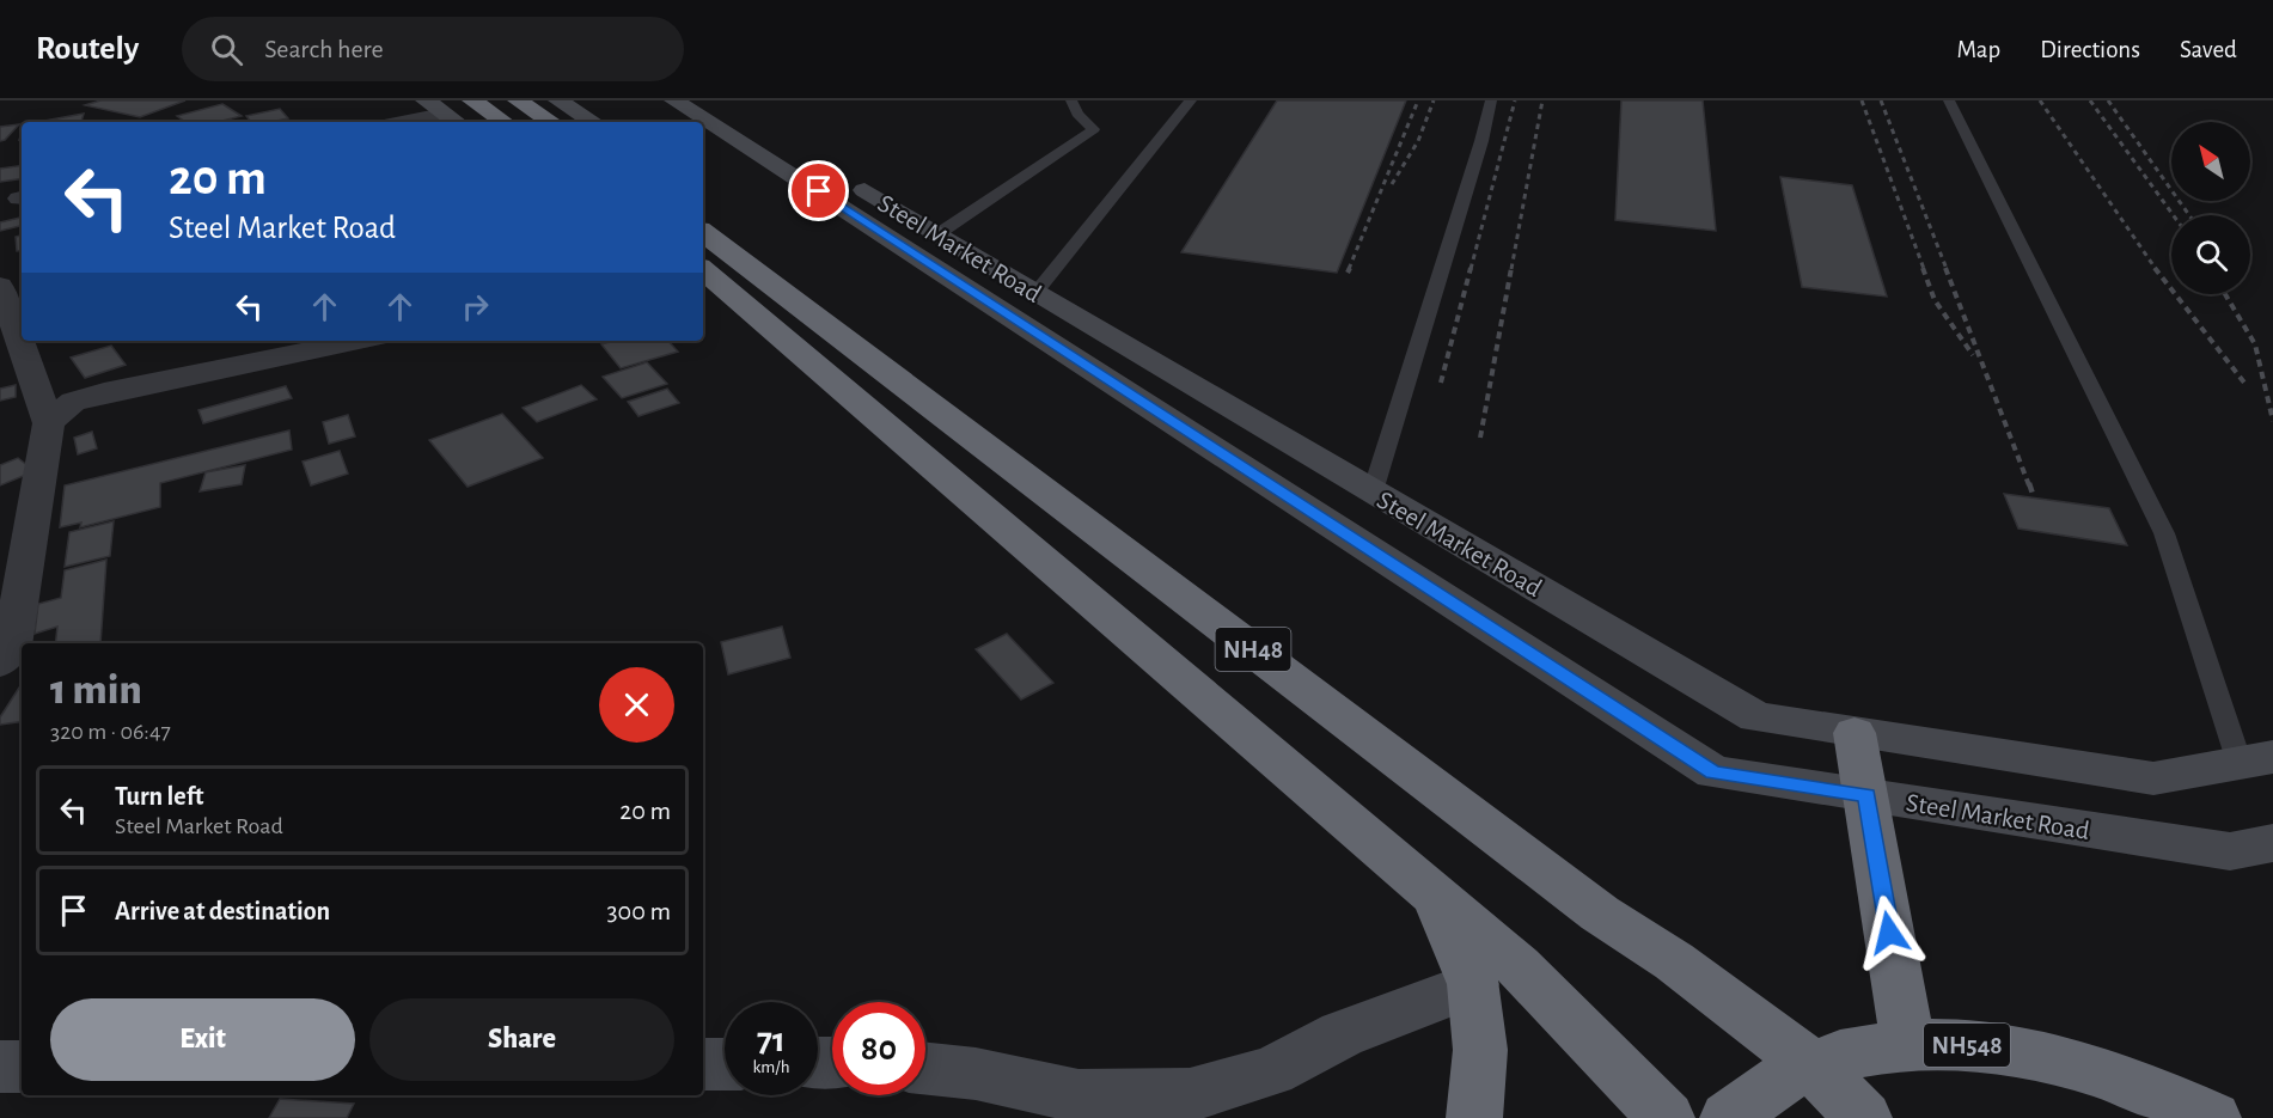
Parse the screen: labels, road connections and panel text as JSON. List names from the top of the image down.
{
  "streets": {
    "highway": ["NH48", "NH548"],
    "street": ["Steel Market Road"]
  },
  "crossings": [
    ["NH48", "NH548"]
  ],
  "north": "top left",
  "page": {
    "header": "Routely",
    "search": "Search here",
    "nav": ["Map", "Directions", "Saved"],
    "turn": ["20 m", "Steel Market Road"],
    "heading": ["1 min", "320 m · 06:47"],
    "list": [
      {
        "name": "Turn left",
        "note": "Steel Market Road",
        "value": "20 m"
      },
      {
        "name": "Arrive at destination",
        "value": "300 m"
      }
    ],
    "buttons": ["Exit", "Share"],
    "speed": "71 km/h",
    "limit": "80"
  }
}
